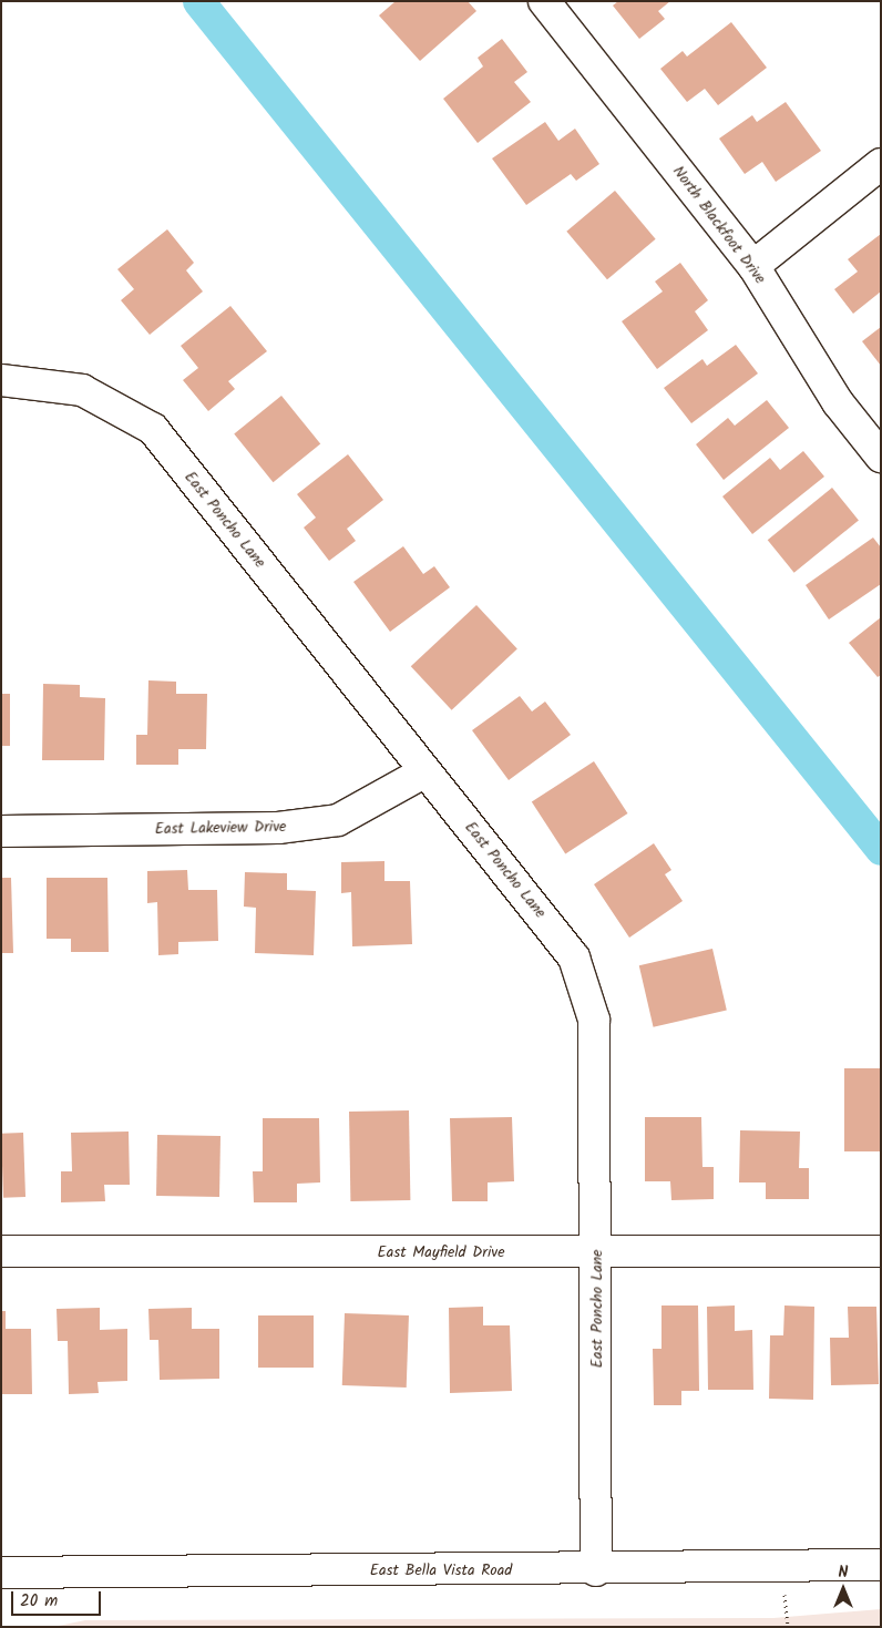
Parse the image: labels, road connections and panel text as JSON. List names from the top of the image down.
{
  "streets": {
    "street": [
      "North Blackfoot Drive",
      "East Poncho Lane",
      "East Lakeview Drive",
      "East Mayfield Drive",
      "East Bella Vista Road"
    ]
  },
  "crossings": [
    ["East Poncho Lane", "East Lakeview Drive"],
    ["East Poncho Lane", "East Mayfield Drive"],
    ["East Poncho Lane", "East Bella Vista Road"]
  ],
  "scale_bar": "20 m",
  "north": "top"
}
